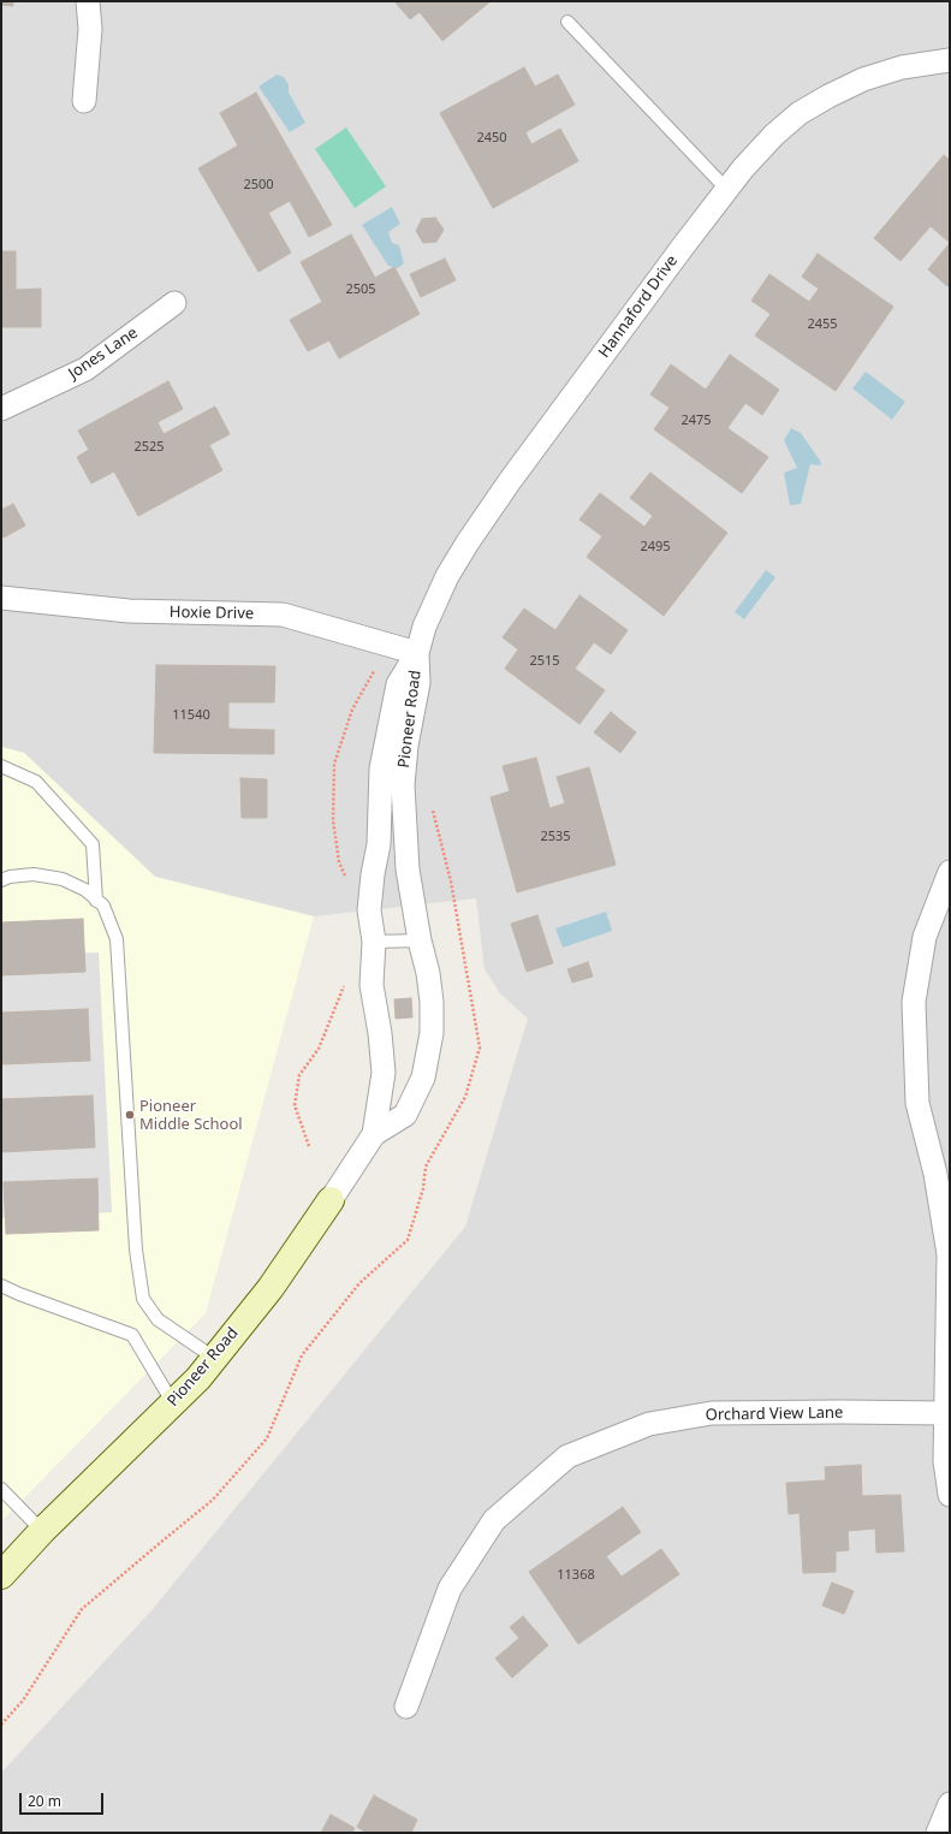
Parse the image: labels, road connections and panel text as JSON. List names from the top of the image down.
{
  "streets": {
    "street": [
      "Hannaford Drive",
      "Jones Lane",
      "Hoxie Drive",
      "Pioneer Road",
      "Orchard View Lane"
    ]
  },
  "crossings": [
    ["Hannaford Drive", "Hoxie Drive"],
    ["Hannaford Drive", "Pioneer Road"],
    ["Hoxie Drive", "Pioneer Road"]
  ],
  "places": ["Pioneer Middle School"],
  "house_numbers": [
    "2450",
    "2500",
    "2505",
    "2455",
    "2475",
    "2525",
    "2495",
    "2515",
    "11540",
    "2535",
    "11368"
  ],
  "scale_bar": "20 m"
}
